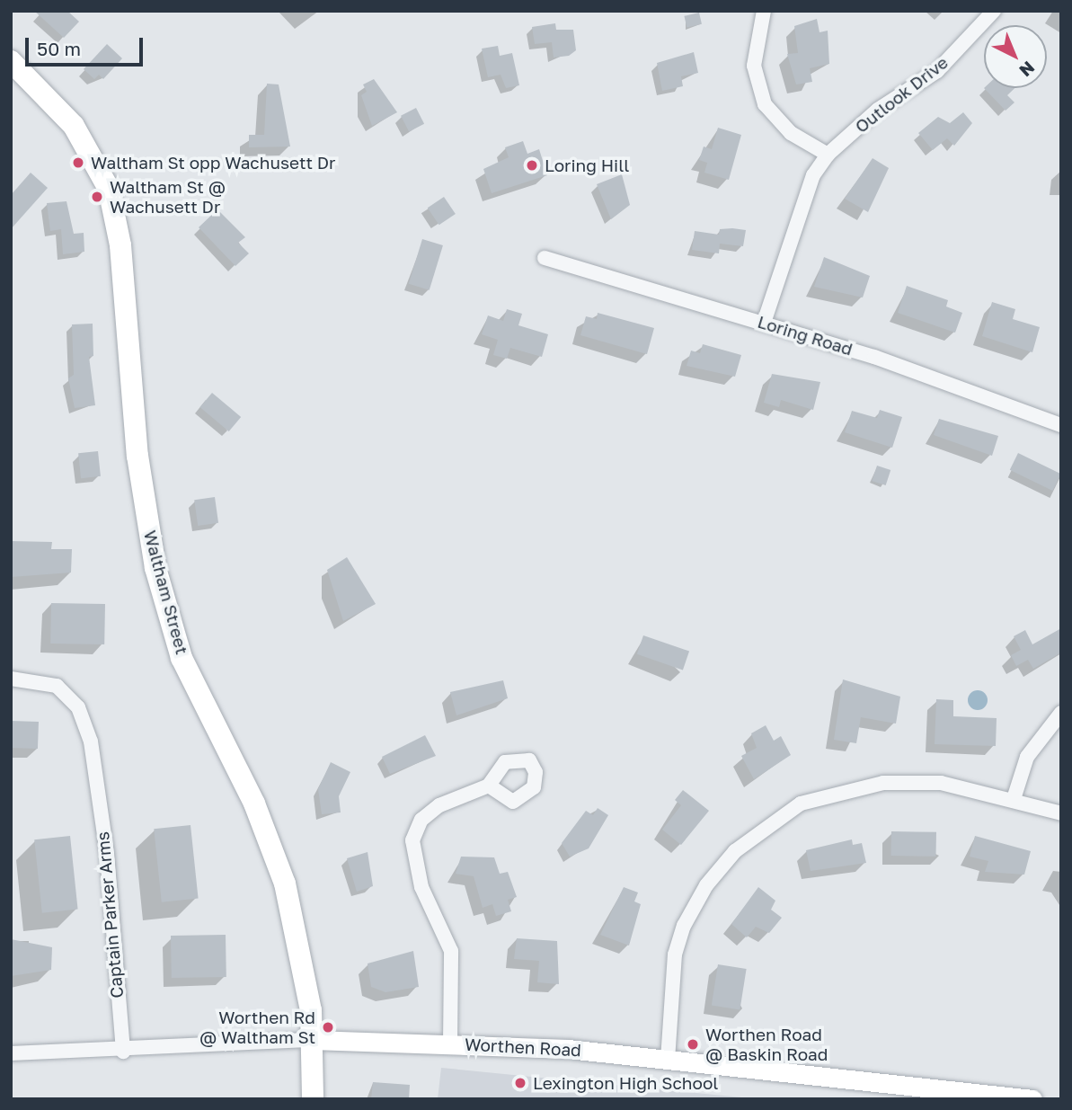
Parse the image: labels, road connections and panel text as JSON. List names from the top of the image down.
{
  "streets": {
    "main road": ["Waltham Street", "Worthen Road"],
    "street": ["Outlook Drive", "Loring Road", "Captain Parker Arms"]
  },
  "crossings": [
    ["Outlook Drive", "Loring Road"],
    ["Waltham Street", "Worthen Road"],
    ["Captain Parker Arms", "Worthen Road"]
  ],
  "places": [
    "Waltham St opp Wachusett Dr",
    "Loring Hill",
    "Waltham St @ Wachusett Dr",
    "Worthen Rd @ Waltham St",
    "Worthen Road @ Baskin Road",
    "Lexington High School"
  ],
  "scale_bar": "50 m",
  "north": "bottom right"
}
